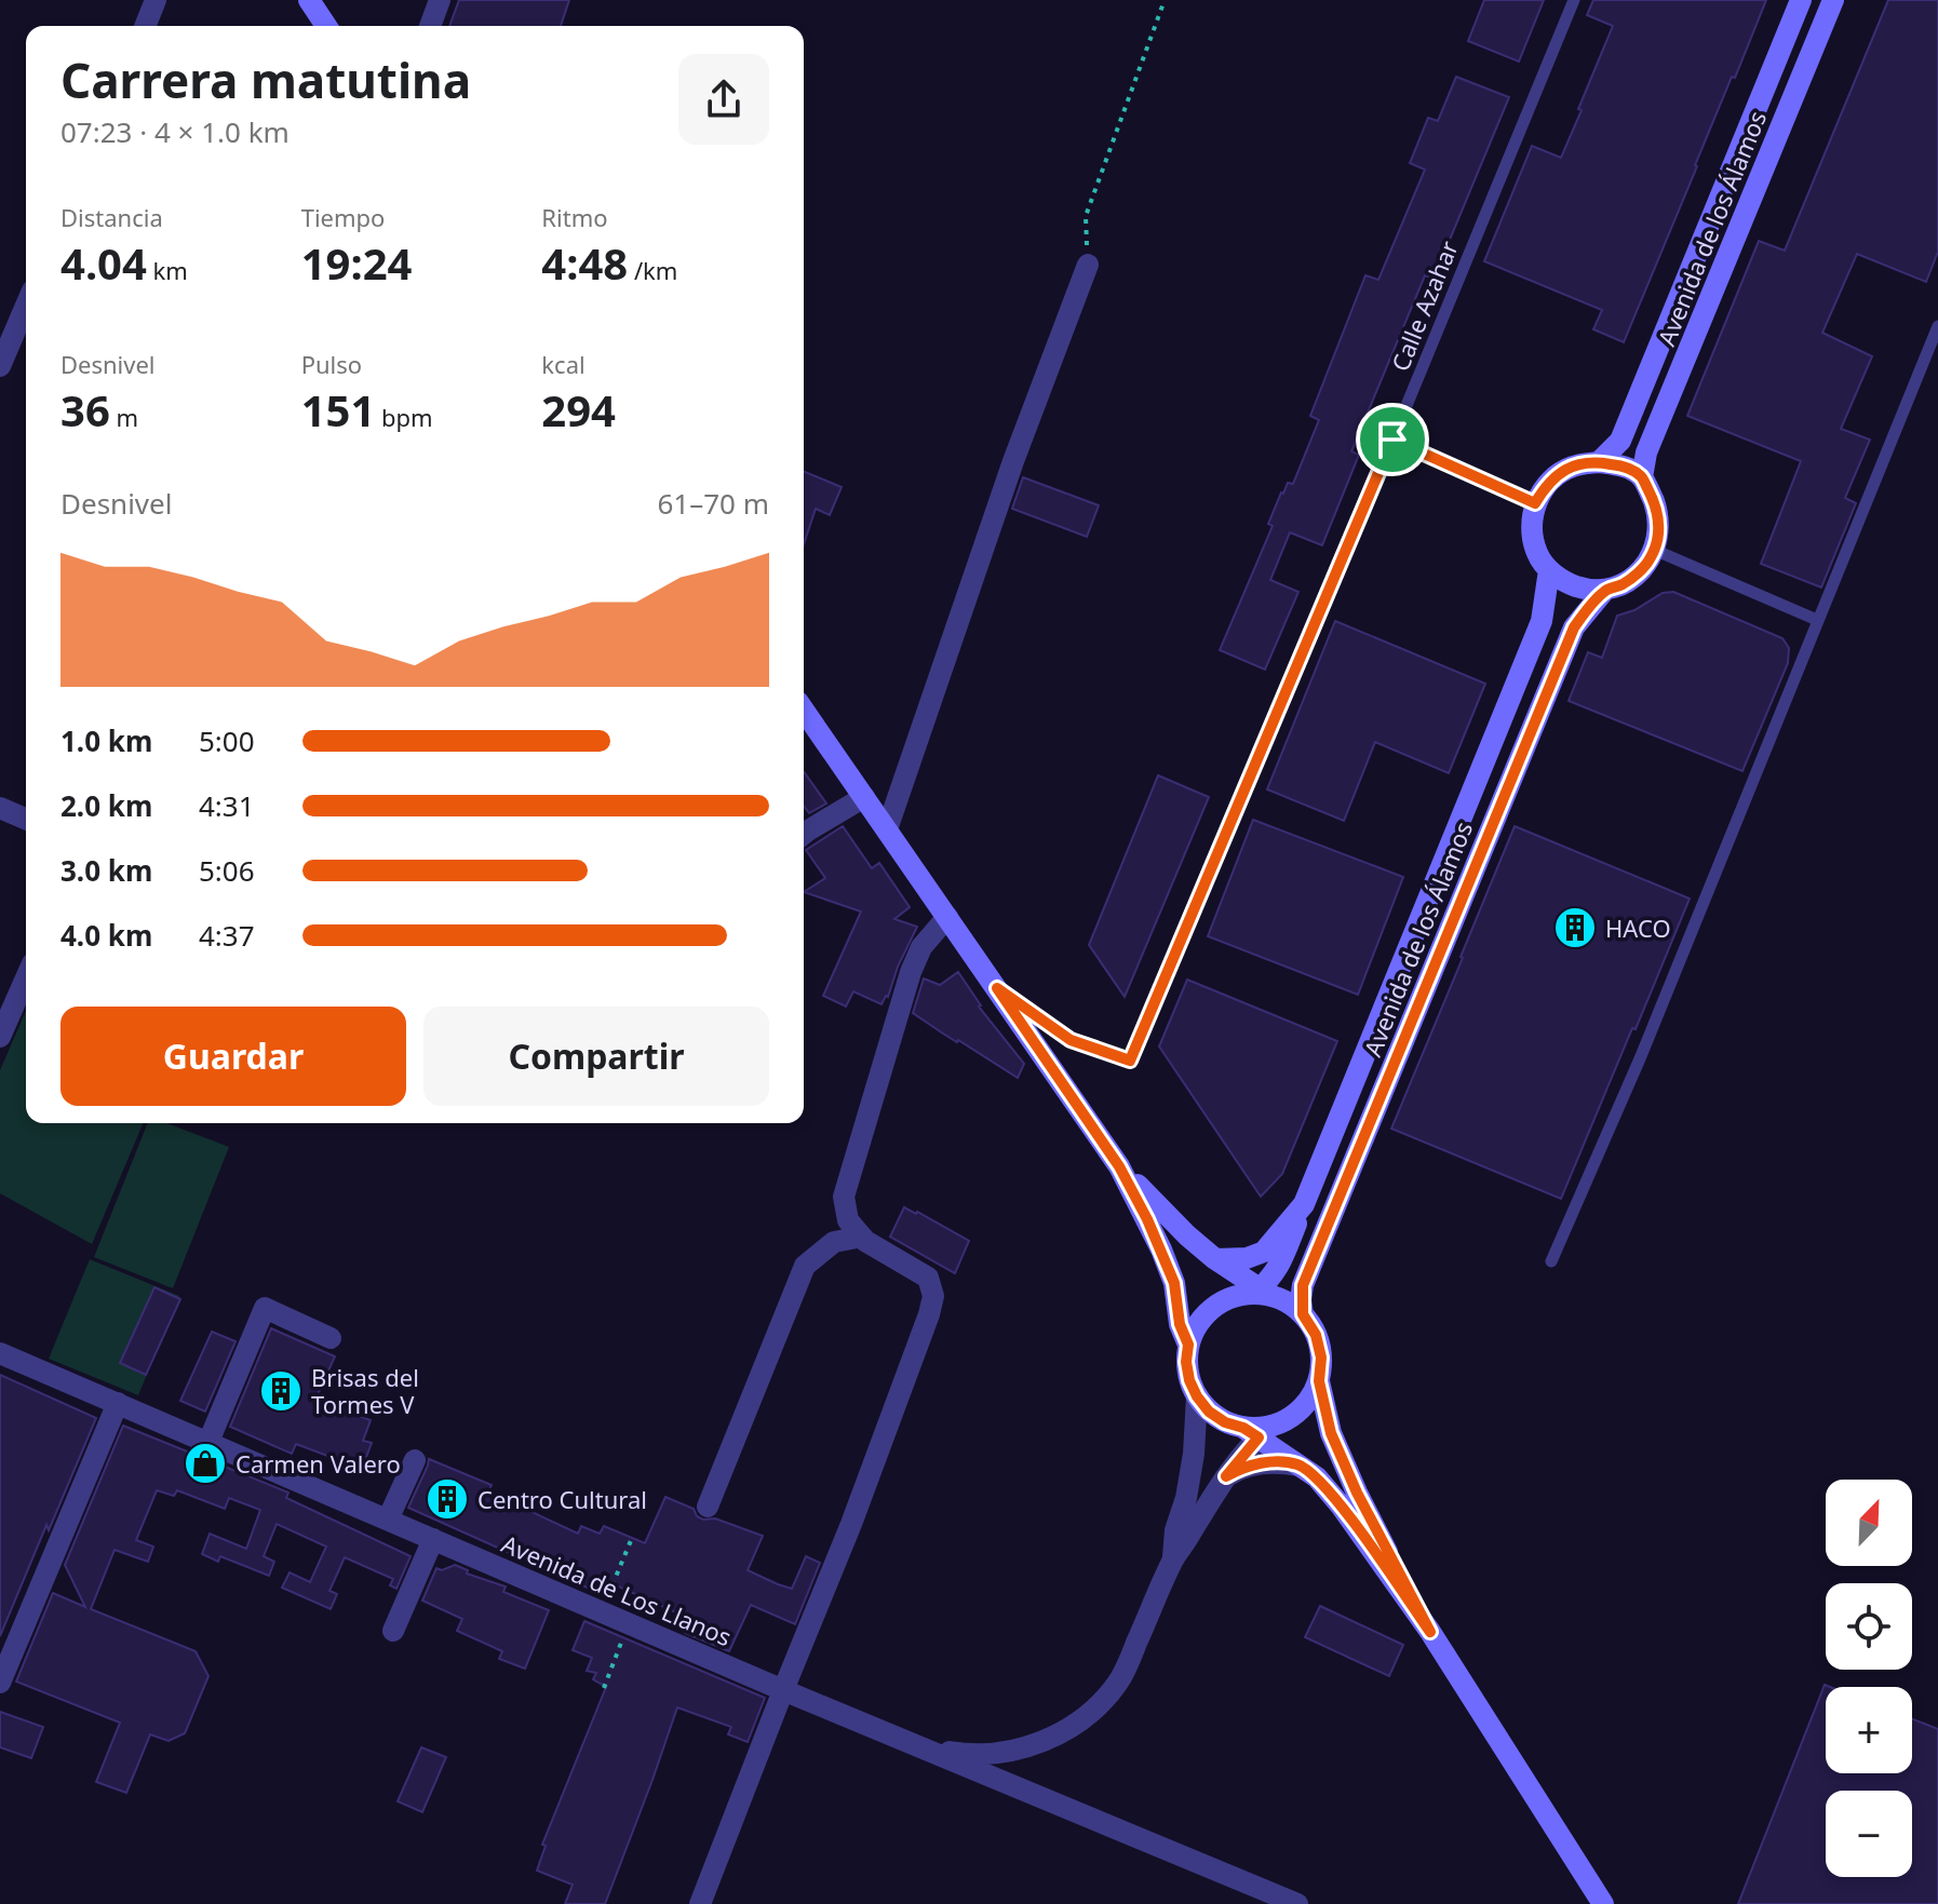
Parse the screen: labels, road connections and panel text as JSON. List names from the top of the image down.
{
  "streets": {
    "street": ["Avenida de los Álamos", "Avenida de Los Llanos"],
    "lane": ["Calle Azahar"]
  },
  "places": {
    "building": ["HACO", "Brisas del Tormes V", "Centro Cultural"],
    "shop": ["Carmen Valero"]
  },
  "north": "top right",
  "page": {
    "heading": ["Carrera matutina", "07:23 · 4 × 1.0 km"],
    "stats": [
      ["Distancia", "4.04 km"],
      ["Tiempo", "19:24"],
      ["Ritmo", "4:48 /km"],
      ["Desnivel", "36 m"],
      ["Pulso", "151 bpm"],
      ["kcal", "294"]
    ],
    "chart": ["Desnivel", "61–70 m"],
    "list": [
      {
        "name": "1.0 km",
        "note": "5:00"
      },
      {
        "name": "2.0 km",
        "note": "4:31"
      },
      {
        "name": "3.0 km",
        "note": "5:06"
      },
      {
        "name": "4.0 km",
        "note": "4:37"
      }
    ],
    "buttons": ["Guardar", "Compartir"],
    "map_buttons": ["+", "−"]
  }
}
